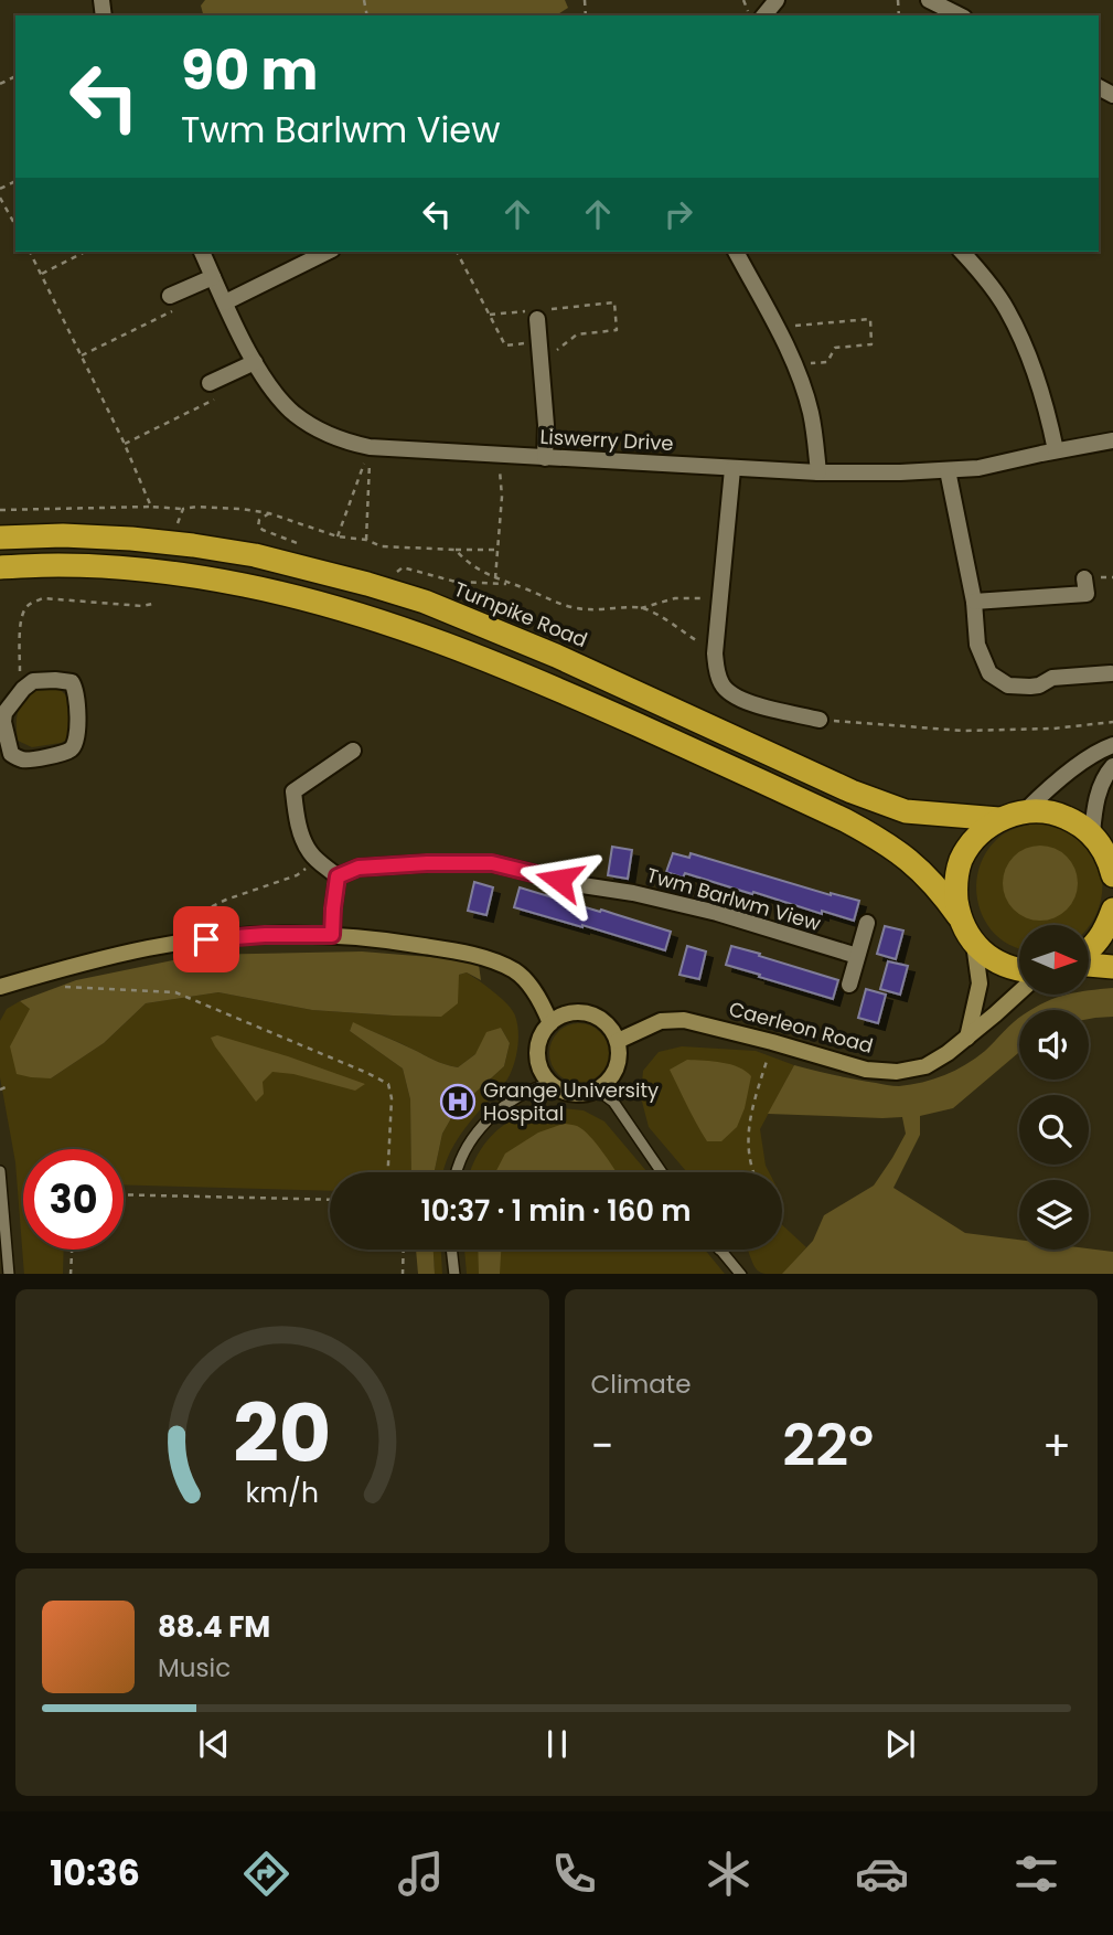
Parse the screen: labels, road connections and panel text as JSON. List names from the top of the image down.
{
  "streets": {
    "highway": ["Turnpike Road"],
    "main road": ["Caerleon Road"],
    "street": ["Liswerry Drive", "Twm Barlwm View"]
  },
  "places": {
    "hospital": ["Grange University Hospital"]
  },
  "north": "right",
  "page": {
    "turn": ["90 m", "Twm Barlwm View"],
    "limit": "30",
    "trip": "10:37 · 1 min · 160 m",
    "tile": "Climate",
    "heat": ["−", "22°", "+"],
    "song": ["88.4 FM", "Music"],
    "tabs": "10:36",
    "gauge": ["20", "km/h"]
  }
}
